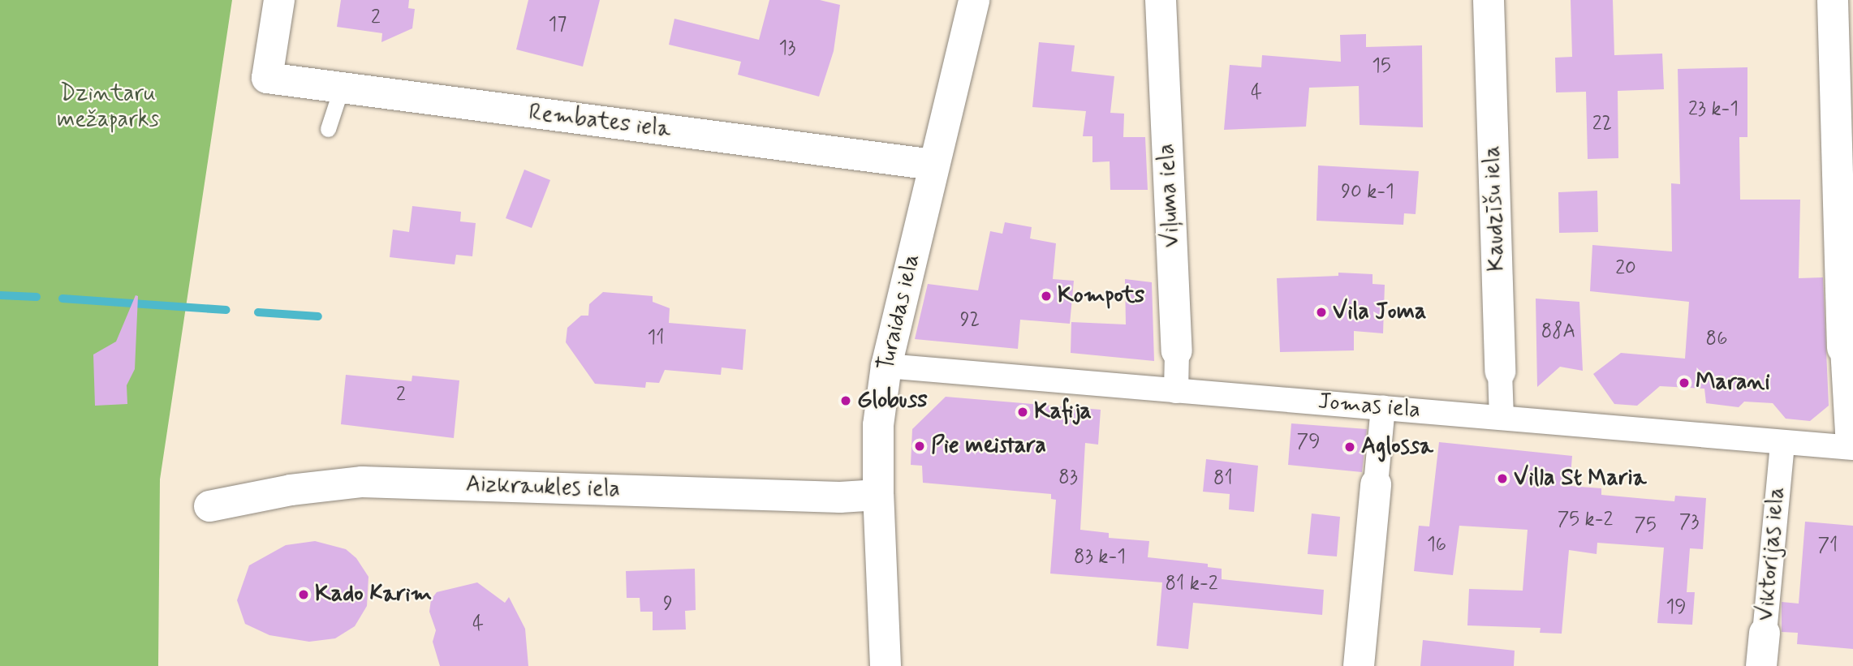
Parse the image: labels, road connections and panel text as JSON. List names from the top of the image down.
{
  "streets": {
    "street": [
      "Rembates iela",
      "Viļuma iela",
      "Kaudzīšu iela",
      "Turaidas iela",
      "Jomas iela",
      "Aizkraukles iela",
      "Viktorijas iela"
    ]
  },
  "crossings": [
    ["Rembates iela", "Turaidas iela"],
    ["Viļuma iela", "Jomas iela"],
    ["Kaudzīšu iela", "Jomas iela"],
    ["Turaidas iela", "Jomas iela"],
    ["Turaidas iela", "Aizkraukles iela"],
    ["Jomas iela", "Viktorijas iela"]
  ],
  "parks": ["Dzintaru mežaparks"],
  "places": [
    "Kompots",
    "Vila Joma",
    "Marani",
    "Globuss",
    "Kafija",
    "Pie meistara",
    "Aglossa",
    "Villa St Maria",
    "Kado Karim"
  ],
  "house_numbers": [
    "2",
    "17",
    "13",
    "15",
    "4",
    "23 k-1",
    "22",
    "90 k-1",
    "20",
    "92",
    "88A",
    "11",
    "86",
    "2",
    "79",
    "83",
    "81",
    "75 k-2",
    "73",
    "75",
    "16",
    "71",
    "83 k-1",
    "81 k-2",
    "9",
    "19",
    "4"
  ]
}
